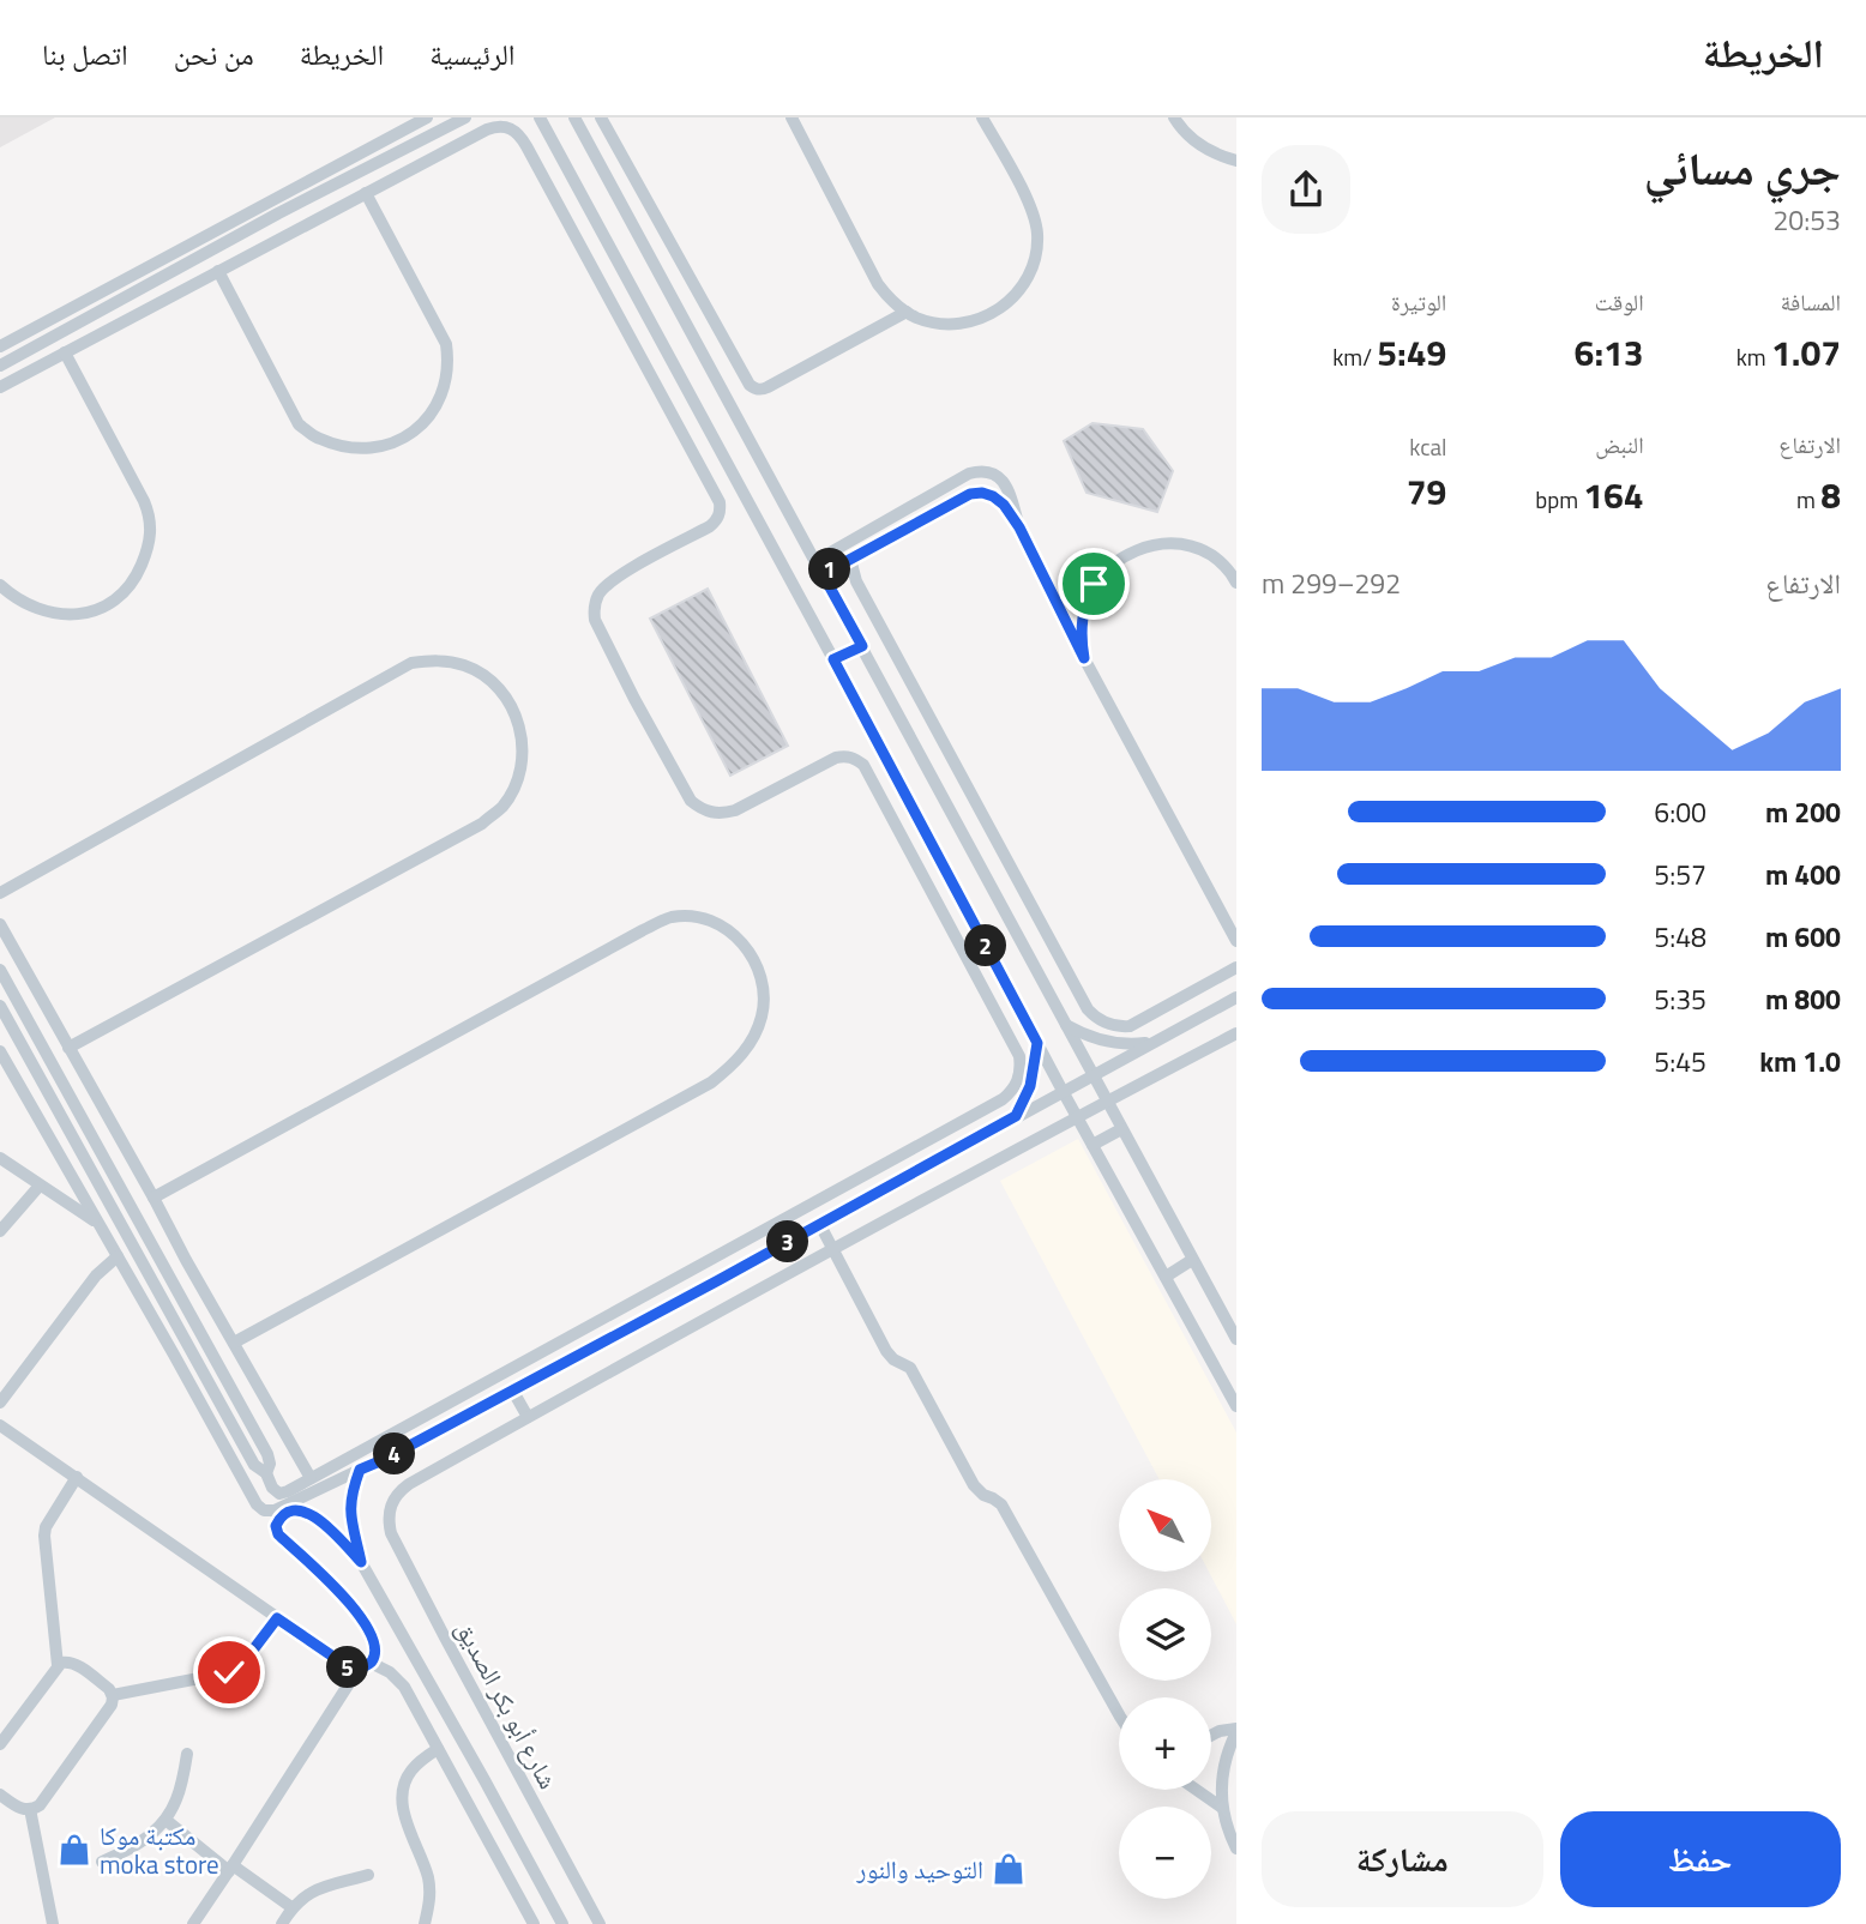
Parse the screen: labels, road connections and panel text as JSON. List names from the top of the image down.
{
  "streets": {
    "street": ["شارع أبو بكر الصديق"]
  },
  "places": {
    "shop": ["مكتبة موكا moka store", "التوحيد والنور"]
  },
  "north": "top left",
  "page": {
    "header": "الخريطة",
    "nav": [
      "الرئيسية",
      "الخريطة",
      "من نحن",
      "اتصل بنا"
    ],
    "heading": ["جري مسائي", "20:53"],
    "stats": [
      ["المسافة", "1.07 km"],
      ["الوقت", "6:13"],
      ["الوتيرة", "5:49 /km"],
      ["الارتفاع", "8 m"],
      ["النبض", "164 bpm"],
      ["kcal", "79"]
    ],
    "chart": ["الارتفاع", "292–299 m"],
    "pins": [
      "1",
      "2",
      "3",
      "4",
      "5"
    ],
    "list": [
      {
        "name": "200 m",
        "note": "6:00"
      },
      {
        "name": "400 m",
        "note": "5:57"
      },
      {
        "name": "600 m",
        "note": "5:48"
      },
      {
        "name": "800 m",
        "note": "5:35"
      },
      {
        "name": "1.0 km",
        "note": "5:45"
      }
    ],
    "map_buttons": ["+", "−"],
    "buttons": ["حفظ", "مشاركة"]
  }
}
